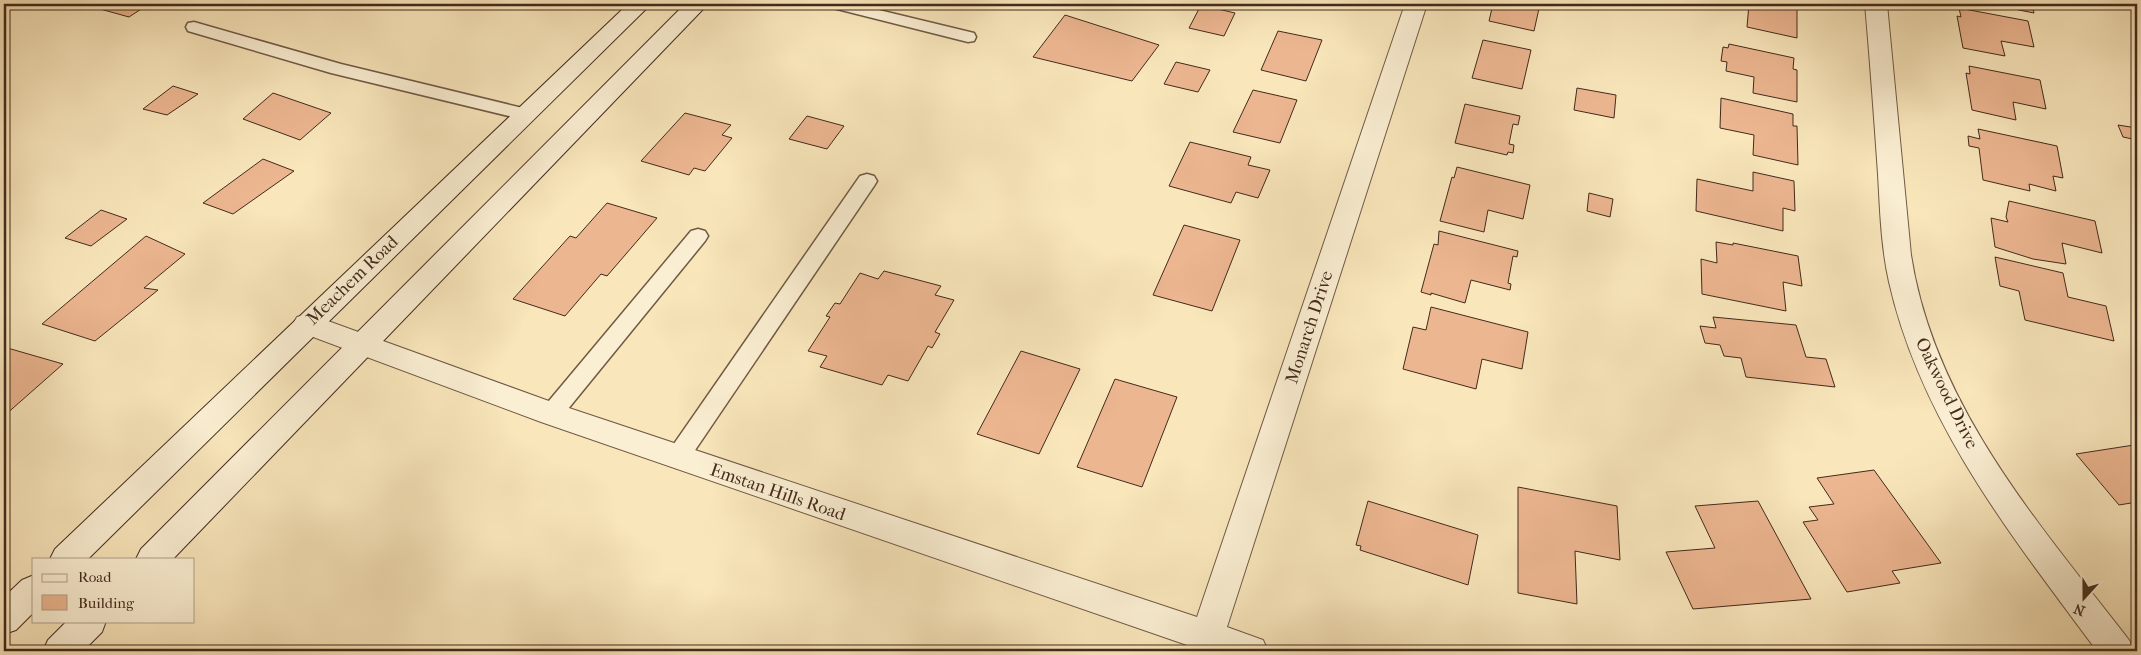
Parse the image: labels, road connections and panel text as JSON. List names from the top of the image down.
{
  "streets": {
    "street": [
      "Meachem Road",
      "Monarch Drive",
      "Oakwood Drive",
      "Emstan Hills Road"
    ]
  },
  "crossings": [
    ["Meachem Road", "Emstan Hills Road"],
    ["Monarch Drive", "Emstan Hills Road"]
  ],
  "legend": ["Road", "Building"],
  "north": "bottom"
}
